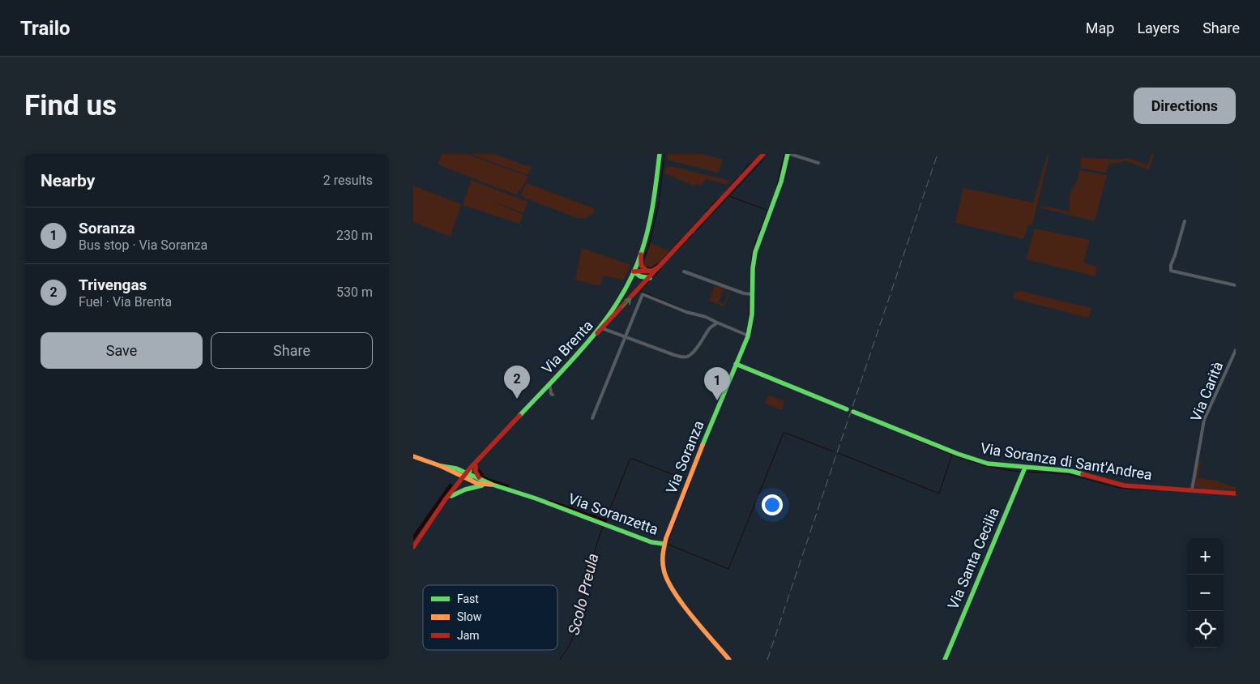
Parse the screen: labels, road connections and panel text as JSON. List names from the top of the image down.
{
  "streets": {
    "main road": [
      "Via Brenta",
      "Via Soranza",
      "Via Soranza di Sant'Andrea",
      "Via Soranzetta",
      "Via Santa Cecilia"
    ],
    "street": ["Via Carità"]
  },
  "crossings": [
    ["Via Brenta", "Via Soranzetta"],
    ["Via Carità", "Via Soranza di Sant'Andrea"],
    ["Via Soranza", "Via Soranzetta"],
    ["Via Soranza di Sant'Andrea", "Via Santa Cecilia"]
  ],
  "water": ["Scolo Preula"],
  "legend": ["Fast", "Slow", "Jam"],
  "page": {
    "header": "Trailo",
    "nav": ["Map", "Layers", "Share"],
    "buttons": [
      "Directions",
      ["Save", "Share"]
    ],
    "title": "Find us",
    "heading": ["Nearby", "2 results"],
    "list": [
      {
        "mark": "1",
        "name": "Soranza",
        "note": "Bus stop · Via Soranza",
        "value": "230 m"
      },
      {
        "mark": "2",
        "name": "Trivengas",
        "note": "Fuel · Via Brenta",
        "value": "530 m"
      }
    ],
    "pins": ["2", "1"],
    "map_buttons": ["+", "−"]
  }
}
